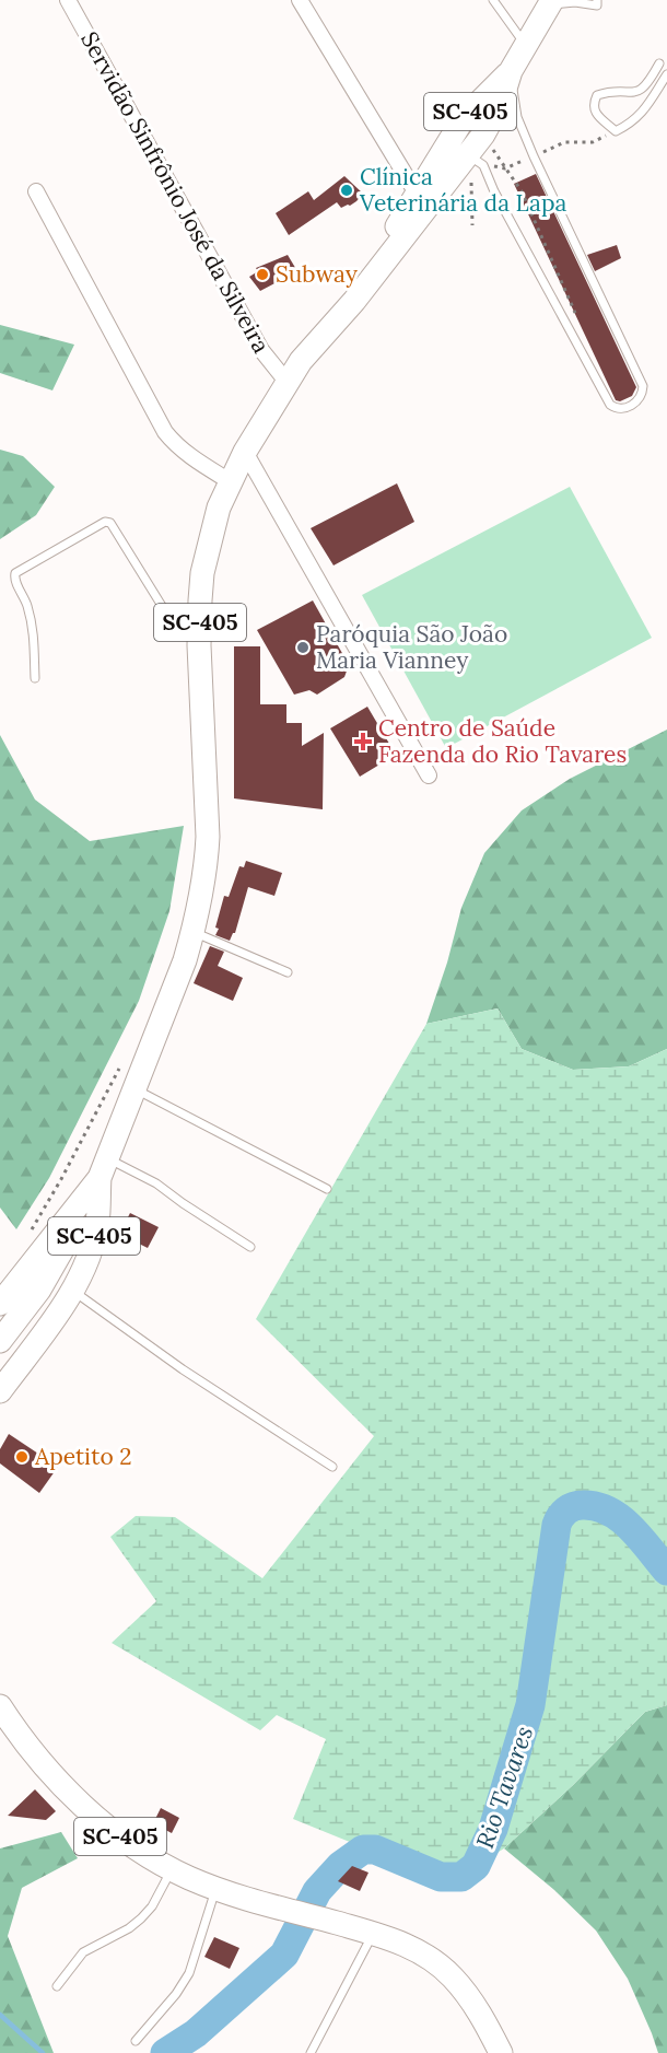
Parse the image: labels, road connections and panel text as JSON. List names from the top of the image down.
{
  "streets": {
    "main road": ["SC-405"],
    "street": ["Servidão Sinfrônio José da Silveira"]
  },
  "crossings": [
    ["SC-405", "Servidão Sinfrônio José da Silveira"]
  ],
  "water": ["Rio Tavares"],
  "places": {
    "other": [
      "Clínica Veterinária da Lapa",
      "Subway",
      "Paróquia São João Maria Vianney",
      "Apetito 2"
    ],
    "health": ["Centro de Saúde Fazenda do Rio Tavares"]
  }
}
